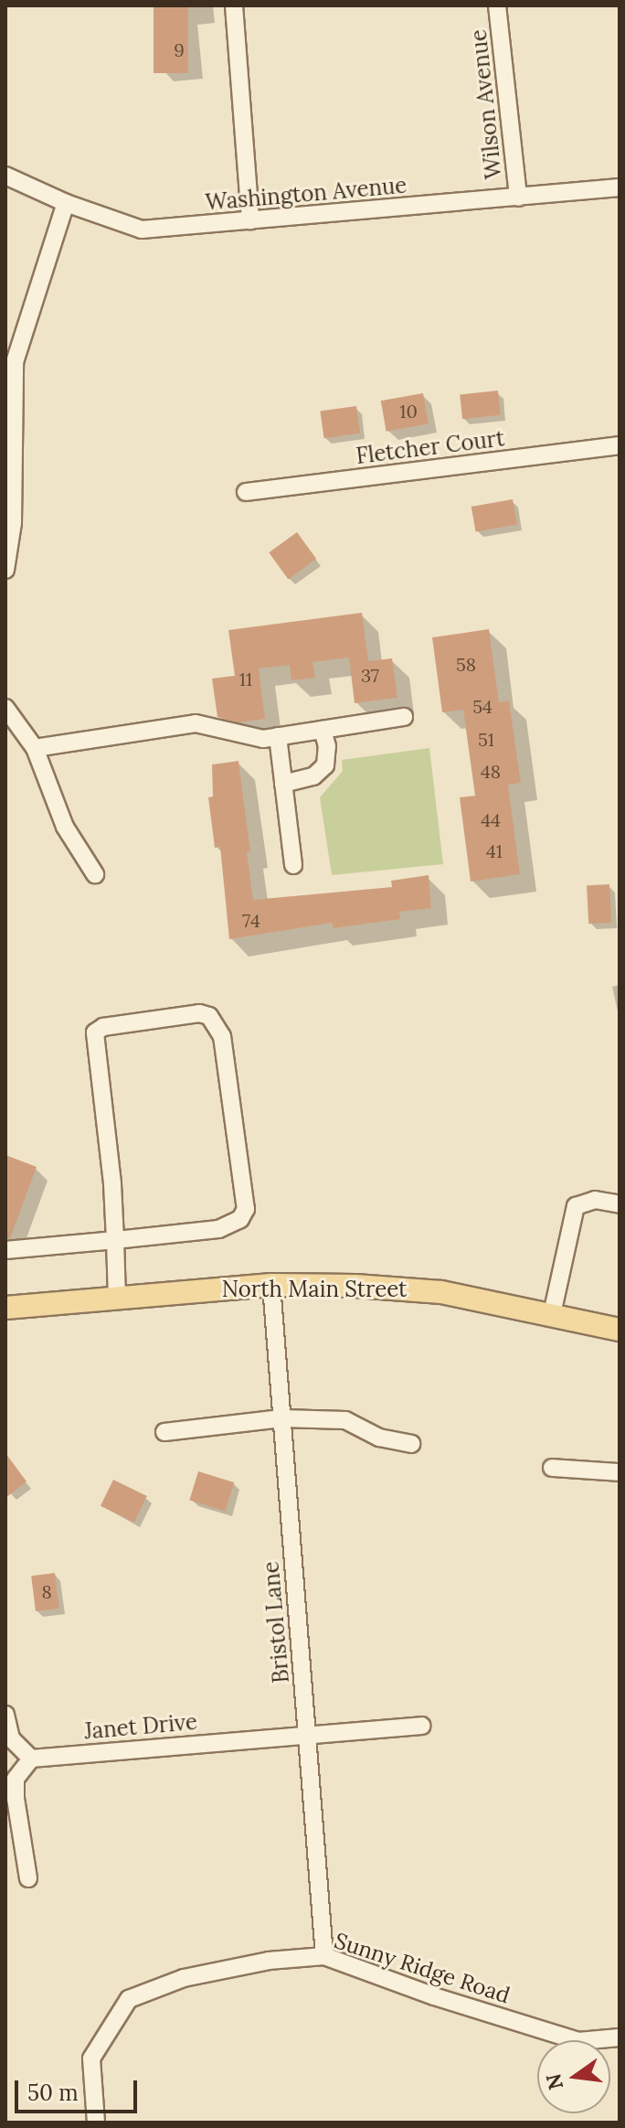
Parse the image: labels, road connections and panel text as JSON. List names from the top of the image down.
{
  "streets": {
    "main road": ["North Main Street"],
    "street": [
      "Wilson Avenue",
      "Washington Avenue",
      "Fletcher Court",
      "Bristol Lane",
      "Janet Drive",
      "Sunny Ridge Road"
    ]
  },
  "crossings": [
    ["Wilson Avenue", "Washington Avenue"],
    ["North Main Street", "Bristol Lane"],
    ["Bristol Lane", "Janet Drive"],
    ["Bristol Lane", "Sunny Ridge Road"]
  ],
  "house_numbers": [
    "9",
    "10",
    "58",
    "37",
    "11",
    "54",
    "51",
    "48",
    "44",
    "41",
    "74",
    "8"
  ],
  "scale_bar": "50 m",
  "north": "left"
}
